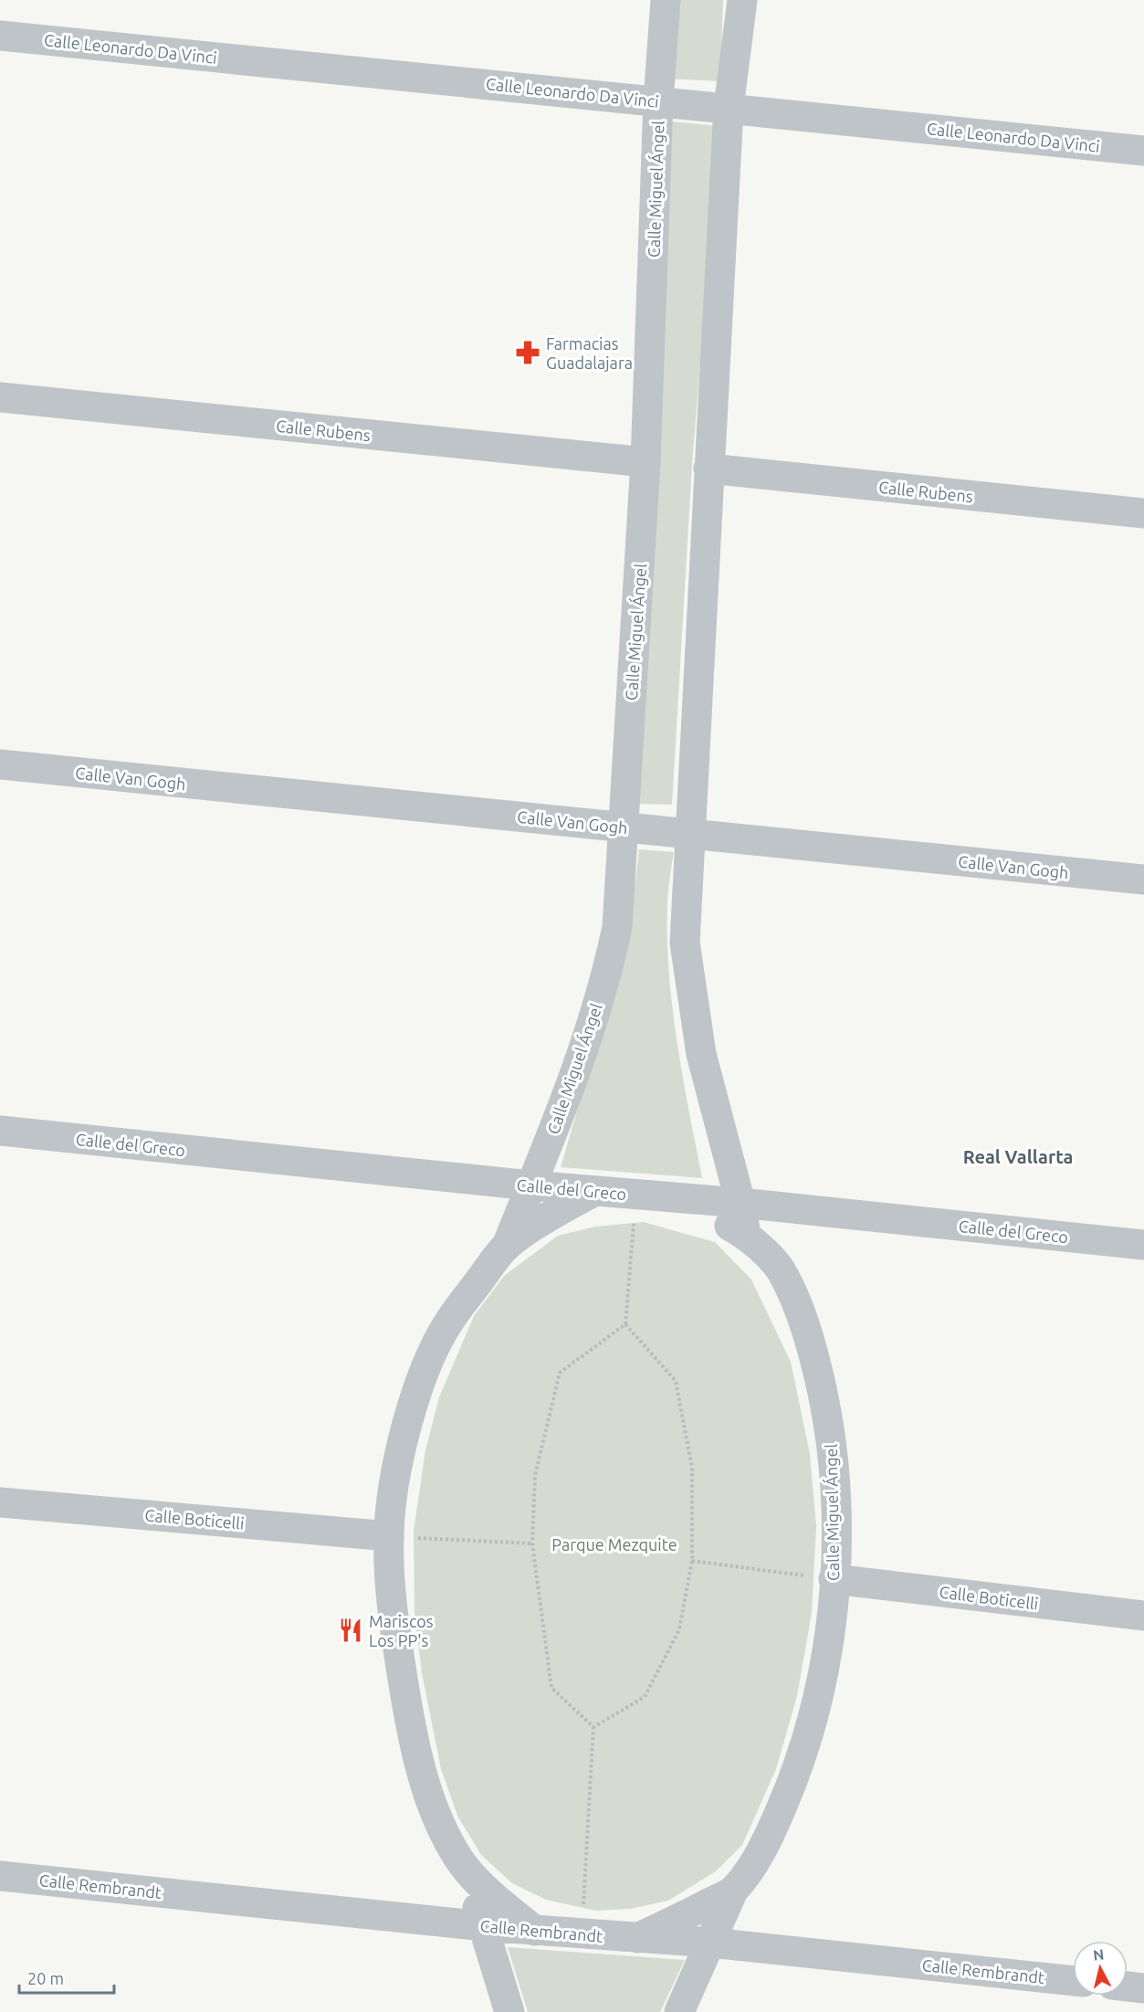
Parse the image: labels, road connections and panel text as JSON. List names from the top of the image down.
{
  "streets": {
    "street": [
      "Calle Leonardo Da Vinci",
      "Calle Miguel Ángel",
      "Calle Rubens",
      "Calle Van Gogh",
      "Calle del Greco",
      "Calle Boticelli",
      "Calle Rembrandt"
    ]
  },
  "crossings": [
    ["Calle Leonardo Da Vinci", "Calle Miguel Ángel"],
    ["Calle Miguel Ángel", "Calle Rubens"],
    ["Calle Miguel Ángel", "Calle Van Gogh"],
    ["Calle Miguel Ángel", "Calle del Greco"],
    ["Calle Miguel Ángel", "Calle Boticelli"],
    ["Calle Miguel Ángel", "Calle Rembrandt"]
  ],
  "districts": ["Real Vallarta"],
  "parks": ["Parque Mezquite"],
  "places": {
    "pharmacy": ["Farmacias Guadalajara"],
    "restaurant": ["Mariscos Los PP's"]
  },
  "scale_bar": "20 m",
  "north": "top"
}
